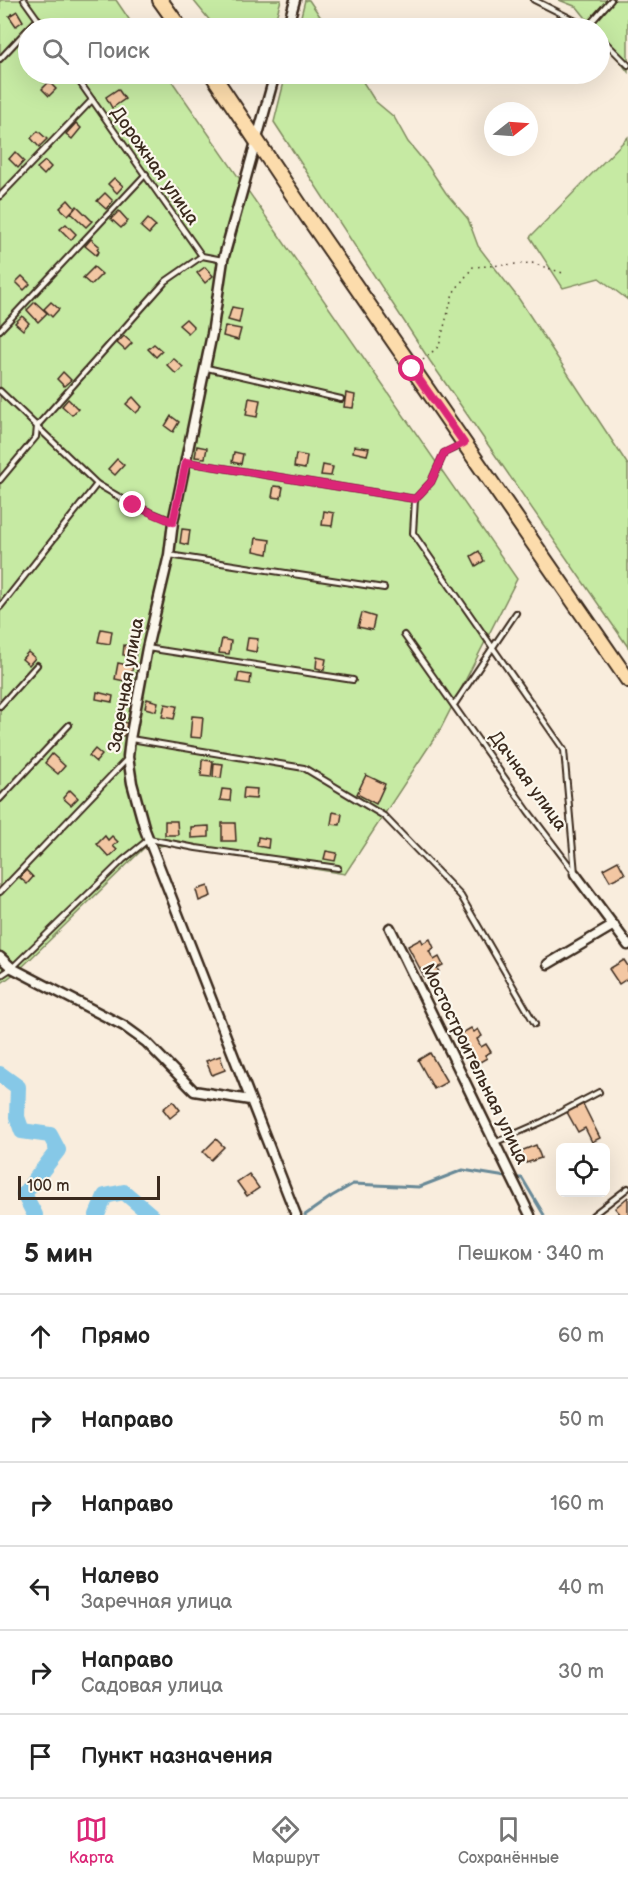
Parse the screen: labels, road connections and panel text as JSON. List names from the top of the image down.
{
  "streets": {
    "street": ["Заречная улица", "Дачная улица", "Мостостроительная улица"],
    "lane": ["Дорожная улица"]
  },
  "scale_bar": "100 m",
  "north": "right",
  "page": {
    "search": "Поиск",
    "scale": "100 m",
    "heading": ["5 мин", "Пешком · 340 m"],
    "list": [
      ["Прямо", "60 m"],
      ["Направо", "50 m"],
      ["Направо", "160 m"],
      ["Налево", "Заречная улица", "40 m"],
      ["Направо", "Садовая улица", "30 m"],
      "Пункт назначения"
    ],
    "nav": ["Карта", "Маршрут", "Сохранённые"]
  }
}
